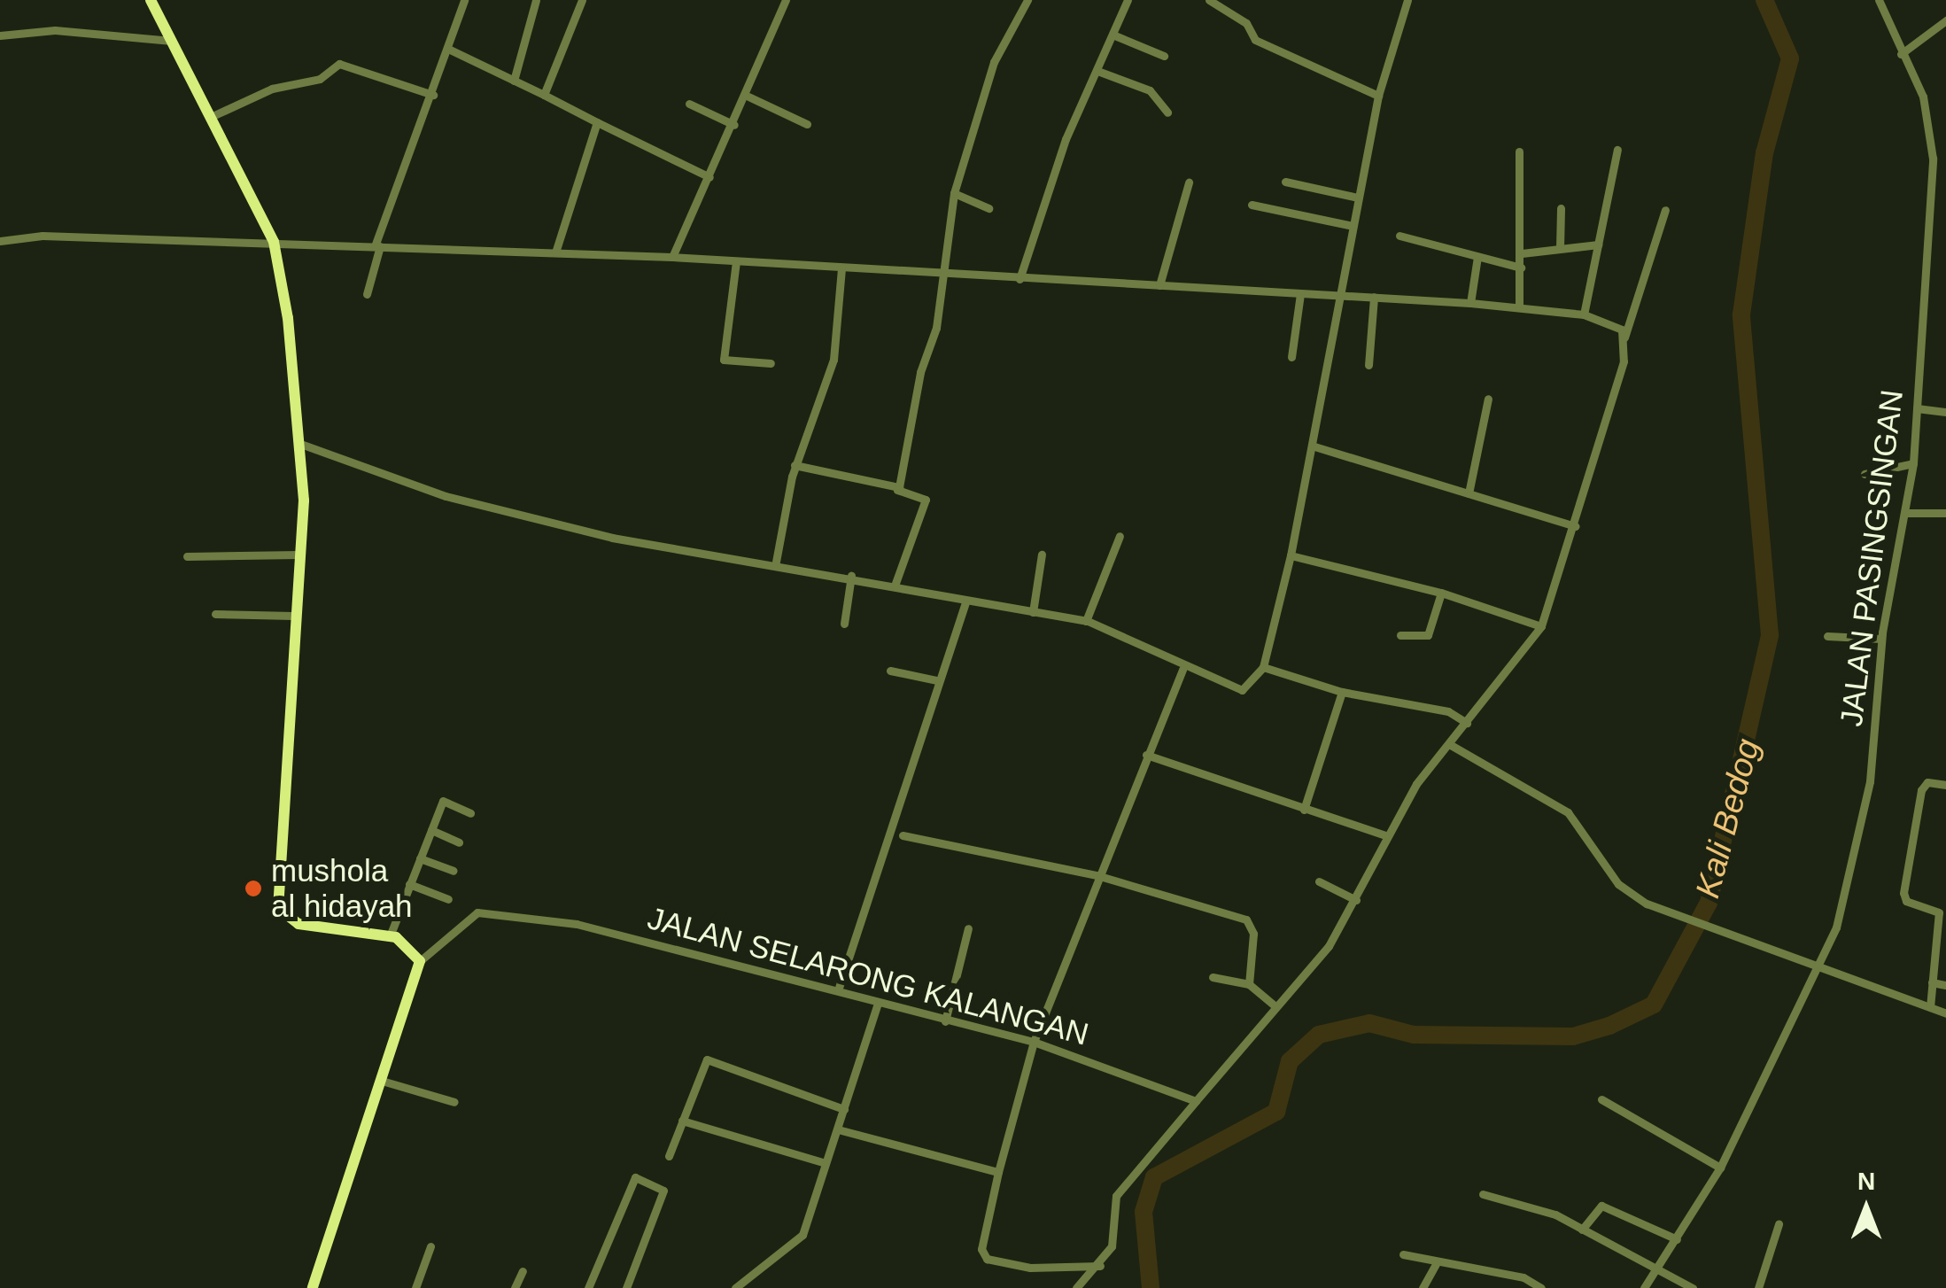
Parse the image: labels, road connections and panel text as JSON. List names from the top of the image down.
{
  "streets": {
    "street": ["JALAN PASINGSINGAN", "JALAN SELARONG KALANGAN"]
  },
  "water": ["Kali Bedog"],
  "places": ["mushola al hidayah"],
  "north": "top"
}
